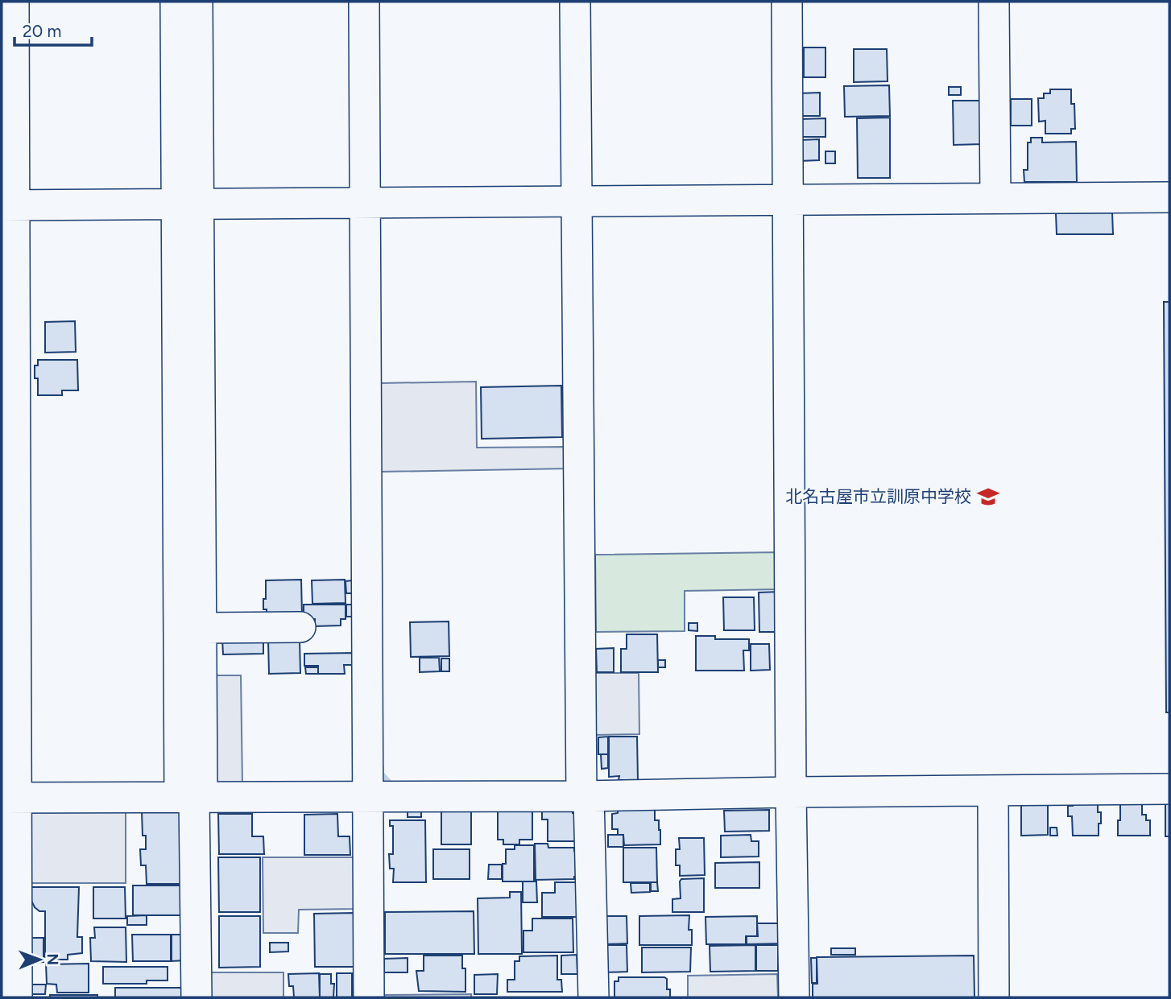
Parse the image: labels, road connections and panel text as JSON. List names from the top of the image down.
{
  "places": {
    "school or university": ["北名古屋市立訓原中学校"]
  },
  "scale_bar": "20 m",
  "north": "right"
}
